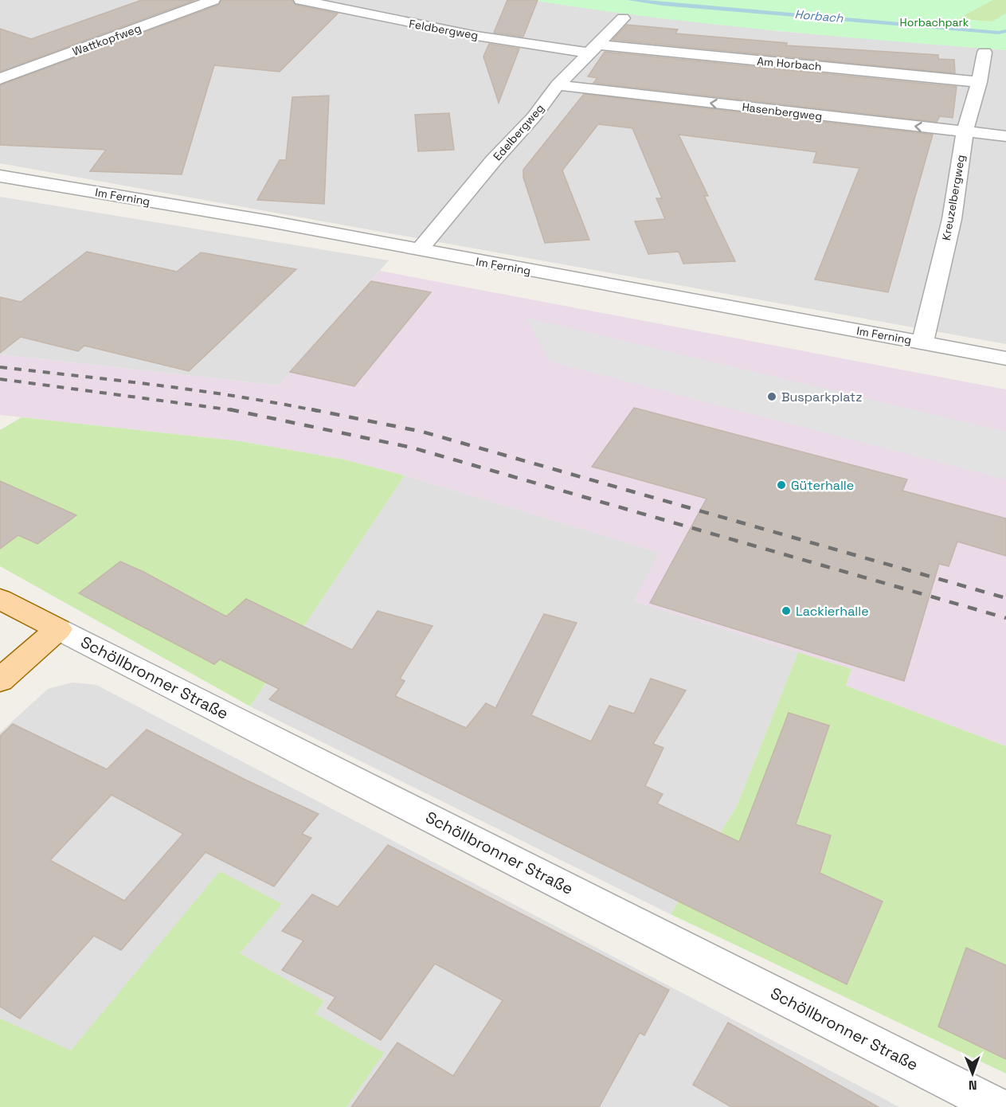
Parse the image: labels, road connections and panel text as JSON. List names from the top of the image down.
{
  "streets": {
    "main road": ["Schöllbronner Straße"],
    "street": [
      "Feldbergweg",
      "Wattkopfweg",
      "Am Horbach",
      "Hasenbergweg",
      "Edelbergweg",
      "Im Ferning",
      "Kreuzelbergweg"
    ]
  },
  "crossings": [
    ["Feldbergweg", "Am Horbach"],
    ["Feldbergweg", "Edelbergweg"],
    ["Am Horbach", "Edelbergweg"],
    ["Am Horbach", "Kreuzelbergweg"],
    ["Hasenbergweg", "Edelbergweg"],
    ["Hasenbergweg", "Kreuzelbergweg"],
    ["Edelbergweg", "Im Ferning"],
    ["Im Ferning", "Kreuzelbergweg"]
  ],
  "one_way": ["Hasenbergweg"],
  "water": ["Horbach"],
  "parks": ["Horbachpark"],
  "places": ["Busparkplatz", "Güterhalle", "Lackierhalle"],
  "north": "bottom"
}
